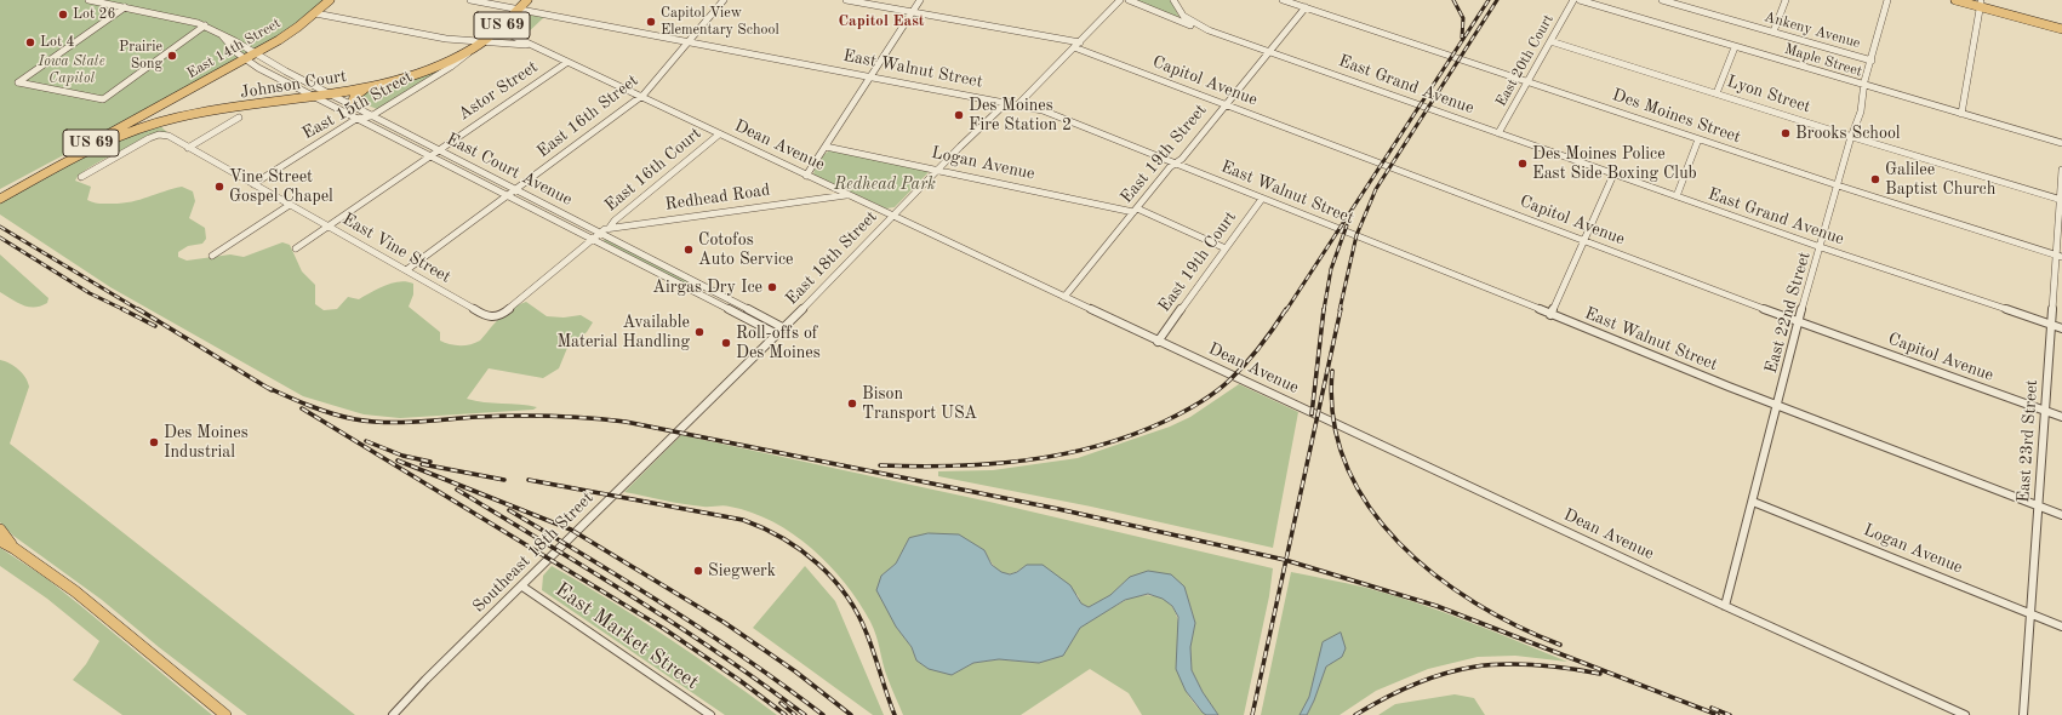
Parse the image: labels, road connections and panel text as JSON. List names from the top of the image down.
{
  "streets": {
    "main road": [
      "US 69",
      "East 14th Street",
      "Johnson Court",
      "East 15th Street"
    ],
    "street": [
      "Ankeny Avenue",
      "East 20th Court",
      "Maple Street",
      "East Walnut Street",
      "Capitol Avenue",
      "East Grand Avenue",
      "Astor Street",
      "Lyon Street",
      "East 16th Street",
      "Des Moines Street",
      "Dean Avenue",
      "East 19th Street",
      "Logan Avenue",
      "East Court Avenue",
      "East 16th Court",
      "Redhead Road",
      "East Vine Street",
      "East 18th Street",
      "East 19th Court",
      "East 22nd Street",
      "East 23rd Street",
      "Southeast 18th Street",
      "East Market Street"
    ]
  },
  "crossings": [
    ["US 69", "East 14th Street"],
    ["US 69", "Johnson Court"],
    ["Ankeny Avenue", "East 22nd Street"],
    ["East 14th Street", "Dean Avenue"],
    ["East 14th Street", "East Court Avenue"],
    ["East 20th Court", "East Grand Avenue"],
    ["East 20th Court", "Lyon Street"],
    ["East 20th Court", "Des Moines Street"],
    ["Maple Street", "East 22nd Street"],
    ["East Walnut Street", "East 15th Street"],
    ["East Walnut Street", "East 16th Street"],
    ["East Walnut Street", "East 19th Street"],
    ["East Walnut Street", "East 18th Street"],
    ["East Walnut Street", "East 19th Court"],
    ["East Walnut Street", "East 22nd Street"],
    ["East Walnut Street", "East 23rd Street"],
    ["Capitol Avenue", "East 19th Street"],
    ["Capitol Avenue", "East 22nd Street"],
    ["Capitol Avenue", "East 23rd Street"],
    ["Johnson Court", "East 15th Street"],
    ["Johnson Court", "East Court Avenue"],
    ["East Grand Avenue", "East 19th Street"],
    ["East Grand Avenue", "East 22nd Street"],
    ["East Grand Avenue", "East 23rd Street"],
    ["Astor Street", "Dean Avenue"],
    ["Astor Street", "East Court Avenue"],
    ["Astor Street", "East Vine Street"],
    ["Lyon Street", "East 22nd Street"],
    ["Lyon Street", "East 23rd Street"],
    ["East 15th Street", "Dean Avenue"],
    ["East 15th Street", "East Court Avenue"],
    ["East 15th Street", "East Vine Street"],
    ["East 16th Street", "Dean Avenue"],
    ["East 16th Street", "East Court Avenue"],
    ["East 16th Street", "East Vine Street"],
    ["Des Moines Street", "East 19th Street"],
    ["Des Moines Street", "East 22nd Street"],
    ["Des Moines Street", "East 23rd Street"],
    ["Dean Avenue", "East 19th Street"],
    ["Dean Avenue", "East 16th Court"],
    ["Dean Avenue", "Redhead Road"],
    ["Dean Avenue", "East 18th Street"],
    ["Dean Avenue", "East 19th Court"],
    ["Dean Avenue", "East 22nd Street"],
    ["East 19th Street", "Logan Avenue"],
    ["Logan Avenue", "East 18th Street"],
    ["Logan Avenue", "East 19th Court"],
    ["Logan Avenue", "East 22nd Street"],
    ["Logan Avenue", "East 23rd Street"],
    ["East Court Avenue", "Redhead Road"],
    ["East Court Avenue", "East Vine Street"],
    ["East Court Avenue", "East 18th Street"],
    ["East 16th Court", "Redhead Road"],
    ["Redhead Road", "East Vine Street"],
    ["East 18th Street", "Southeast 18th Street"],
    ["Southeast 18th Street", "East Market Street"]
  ],
  "districts": ["Capitol East"],
  "parks": ["Iowa State Capitol", "Redhead Park"],
  "places": [
    "Lot 26",
    "Capitol View Elementary School",
    "Lot 4",
    "Prairie Song",
    "Des Moines Fire Station 2",
    "Brooks School",
    "Des Moines Police East Side Boxing Club",
    "Galilee Baptist Church",
    "Vine Street Gospel Chapel",
    "Cotofos Auto Service",
    "Airgas Dry Ice",
    "Available Material Handling",
    "Roll-offs of Des Moines",
    "Bison Transport USA",
    "Des Moines Industrial",
    "Siegwerk"
  ]
}
